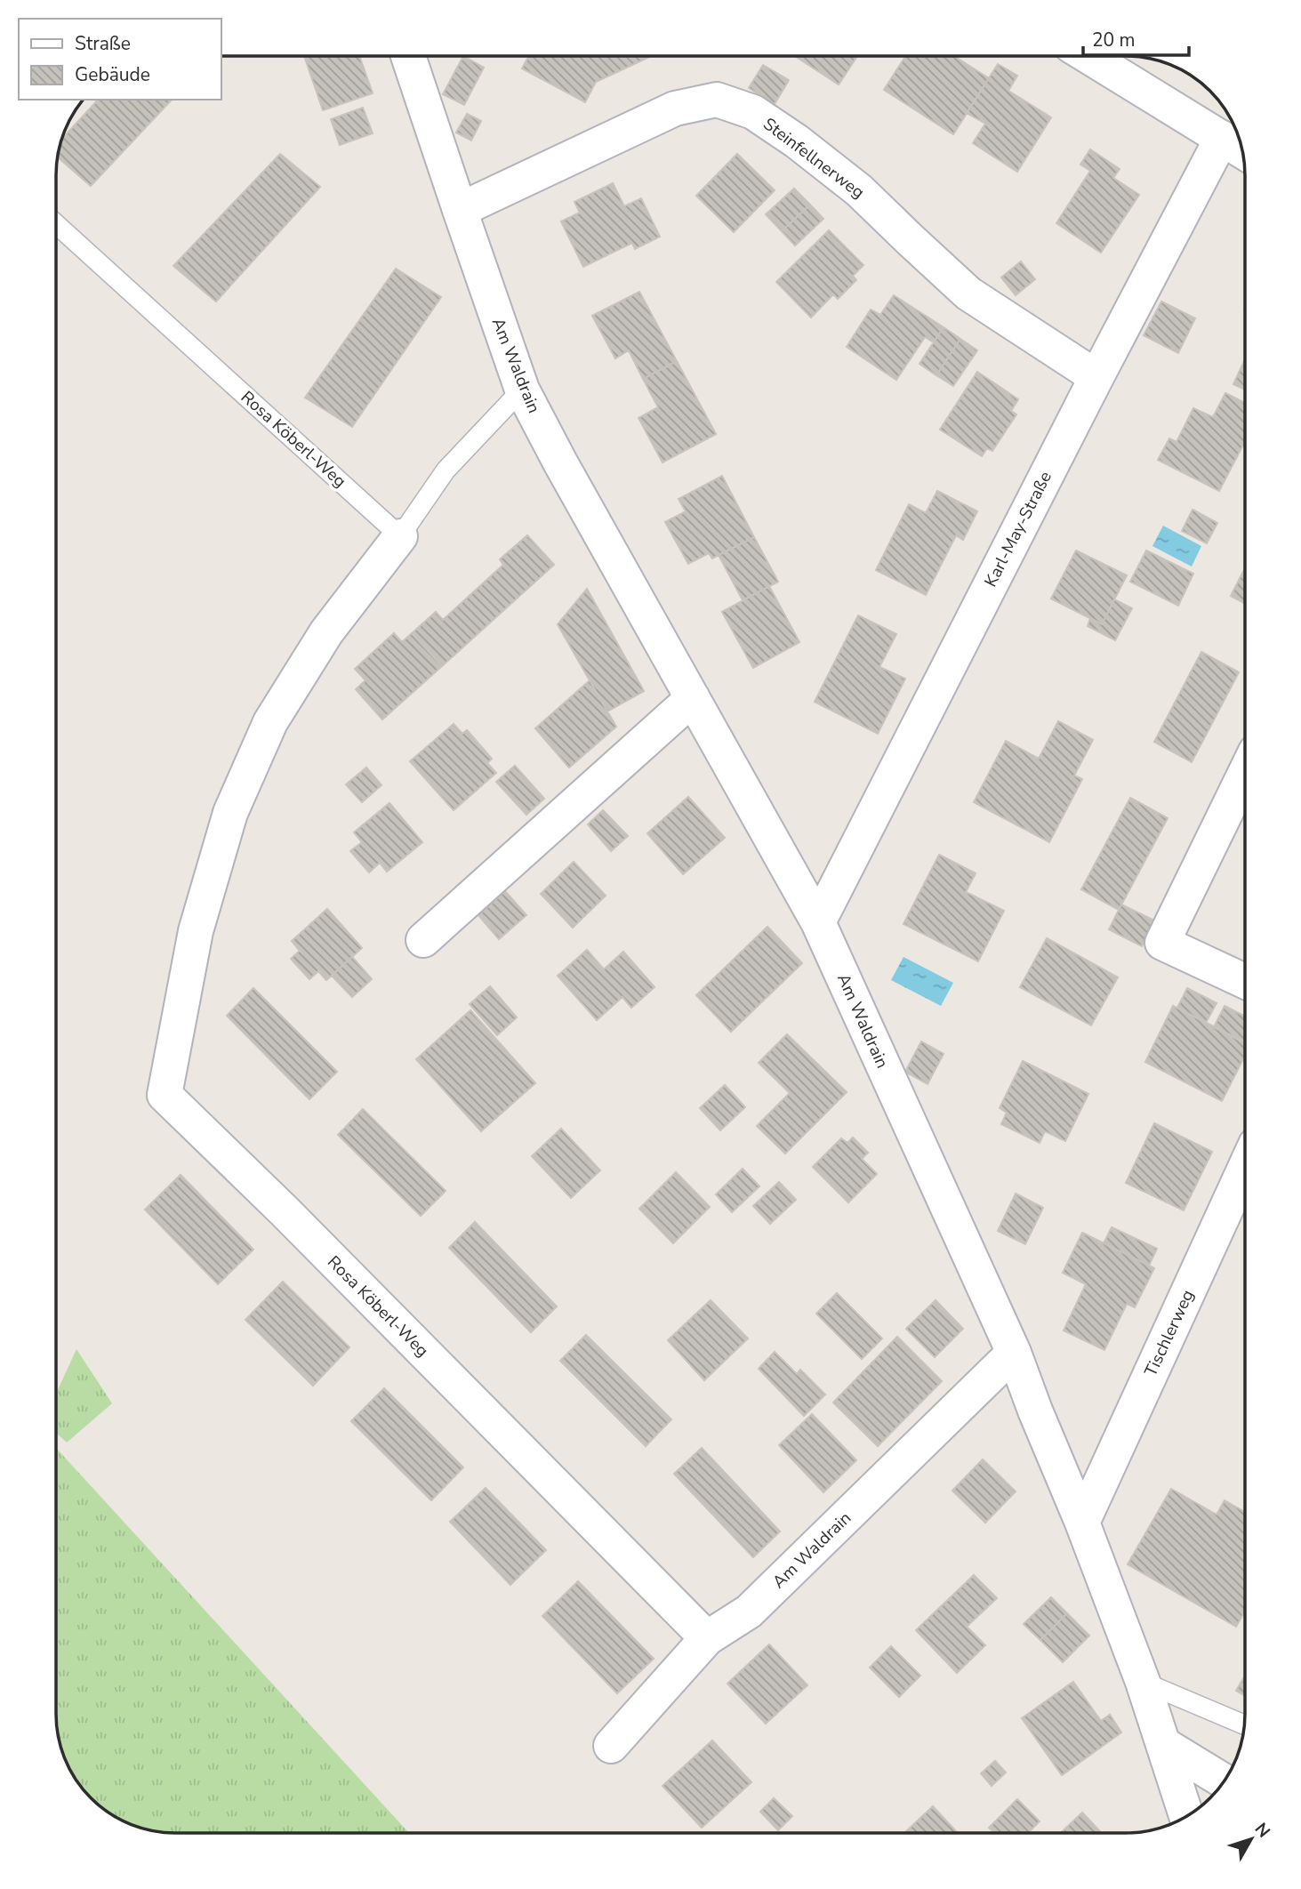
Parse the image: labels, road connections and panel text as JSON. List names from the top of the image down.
{
  "streets": {
    "street": [
      "Steinfellnerweg",
      "Am Waldrain",
      "Rosa Köberl-Weg",
      "Karl-May-Straße",
      "Tischlerweg"
    ]
  },
  "crossings": [
    ["Steinfellnerweg", "Am Waldrain"],
    ["Steinfellnerweg", "Karl-May-Straße"],
    ["Am Waldrain", "Rosa Köberl-Weg"],
    ["Am Waldrain", "Karl-May-Straße"],
    ["Am Waldrain", "Tischlerweg"]
  ],
  "legend": ["Straße", "Gebäude"],
  "scale_bar": "20 m",
  "north": "top right"
}
